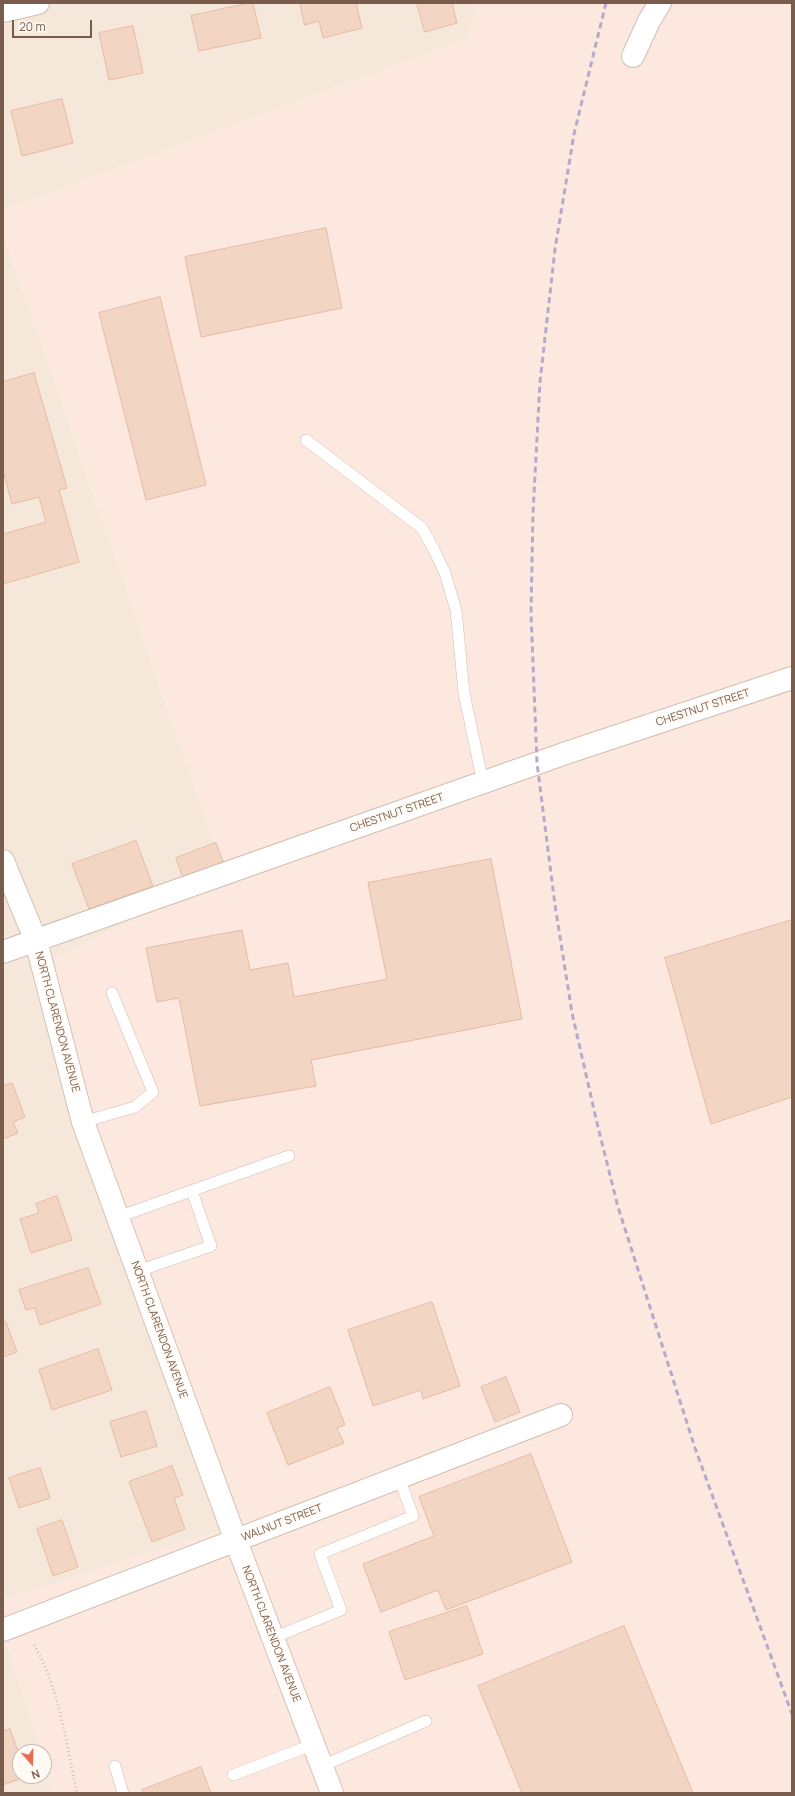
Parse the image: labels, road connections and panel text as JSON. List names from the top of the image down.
{
  "streets": {
    "street": ["CHESTNUT STREET", "NORTH CLARENDON AVENUE", "WALNUT STREET"]
  },
  "crossings": [
    ["CHESTNUT STREET", "NORTH CLARENDON AVENUE"],
    ["NORTH CLARENDON AVENUE", "WALNUT STREET"]
  ],
  "scale_bar": "20 m",
  "north": "bottom"
}
